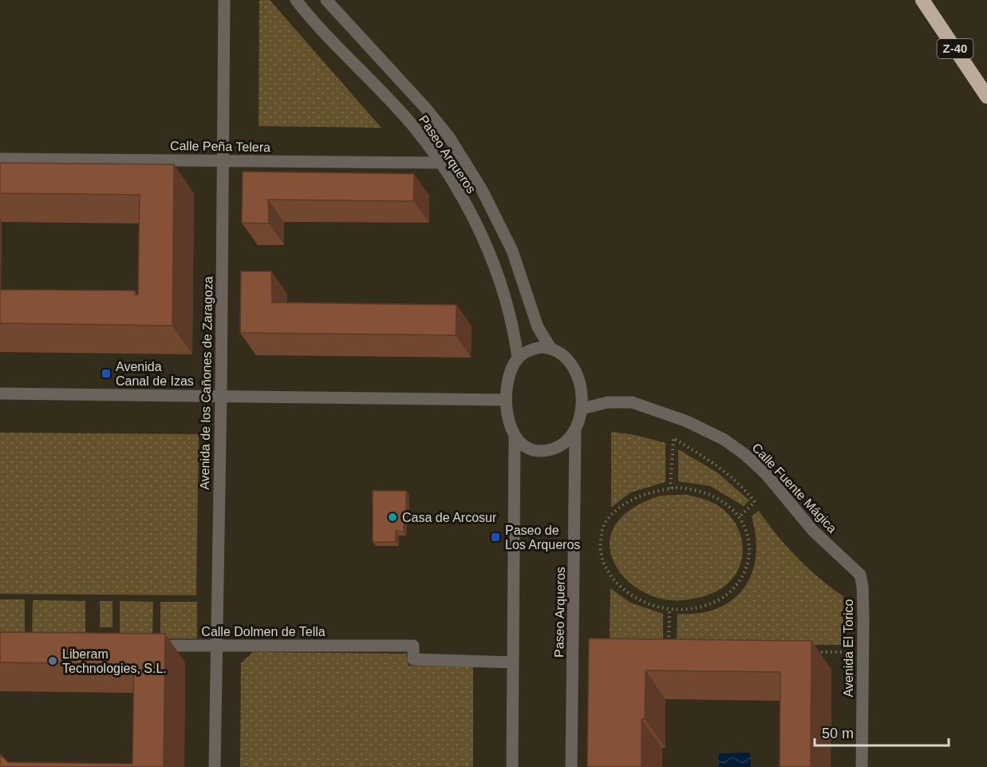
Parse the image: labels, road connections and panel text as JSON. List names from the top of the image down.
{
  "streets": {
    "highway": ["Z-40"],
    "street": [
      "Calle Peña Telera",
      "Paseo Arqueros",
      "Avenida de los Cañones de Zaragoza",
      "Calle Fuente Mágica",
      "Calle Dolmen de Tella",
      "Avenida El Torico"
    ]
  },
  "crossings": [
    ["Calle Peña Telera", "Paseo Arqueros"],
    ["Calle Peña Telera", "Avenida de los Cañones de Zaragoza"],
    ["Paseo Arqueros", "Calle Fuente Mágica"],
    ["Avenida de los Cañones de Zaragoza", "Calle Dolmen de Tella"],
    ["Calle Fuente Mágica", "Avenida El Torico"]
  ],
  "places": {
    "transit": ["Avenida Canal de Izas", "Paseo de Los Arqueros"],
    "other": ["Casa de Arcosur", "Liberam Technologies, S.L."]
  },
  "scale_bar": "50 m"
}
